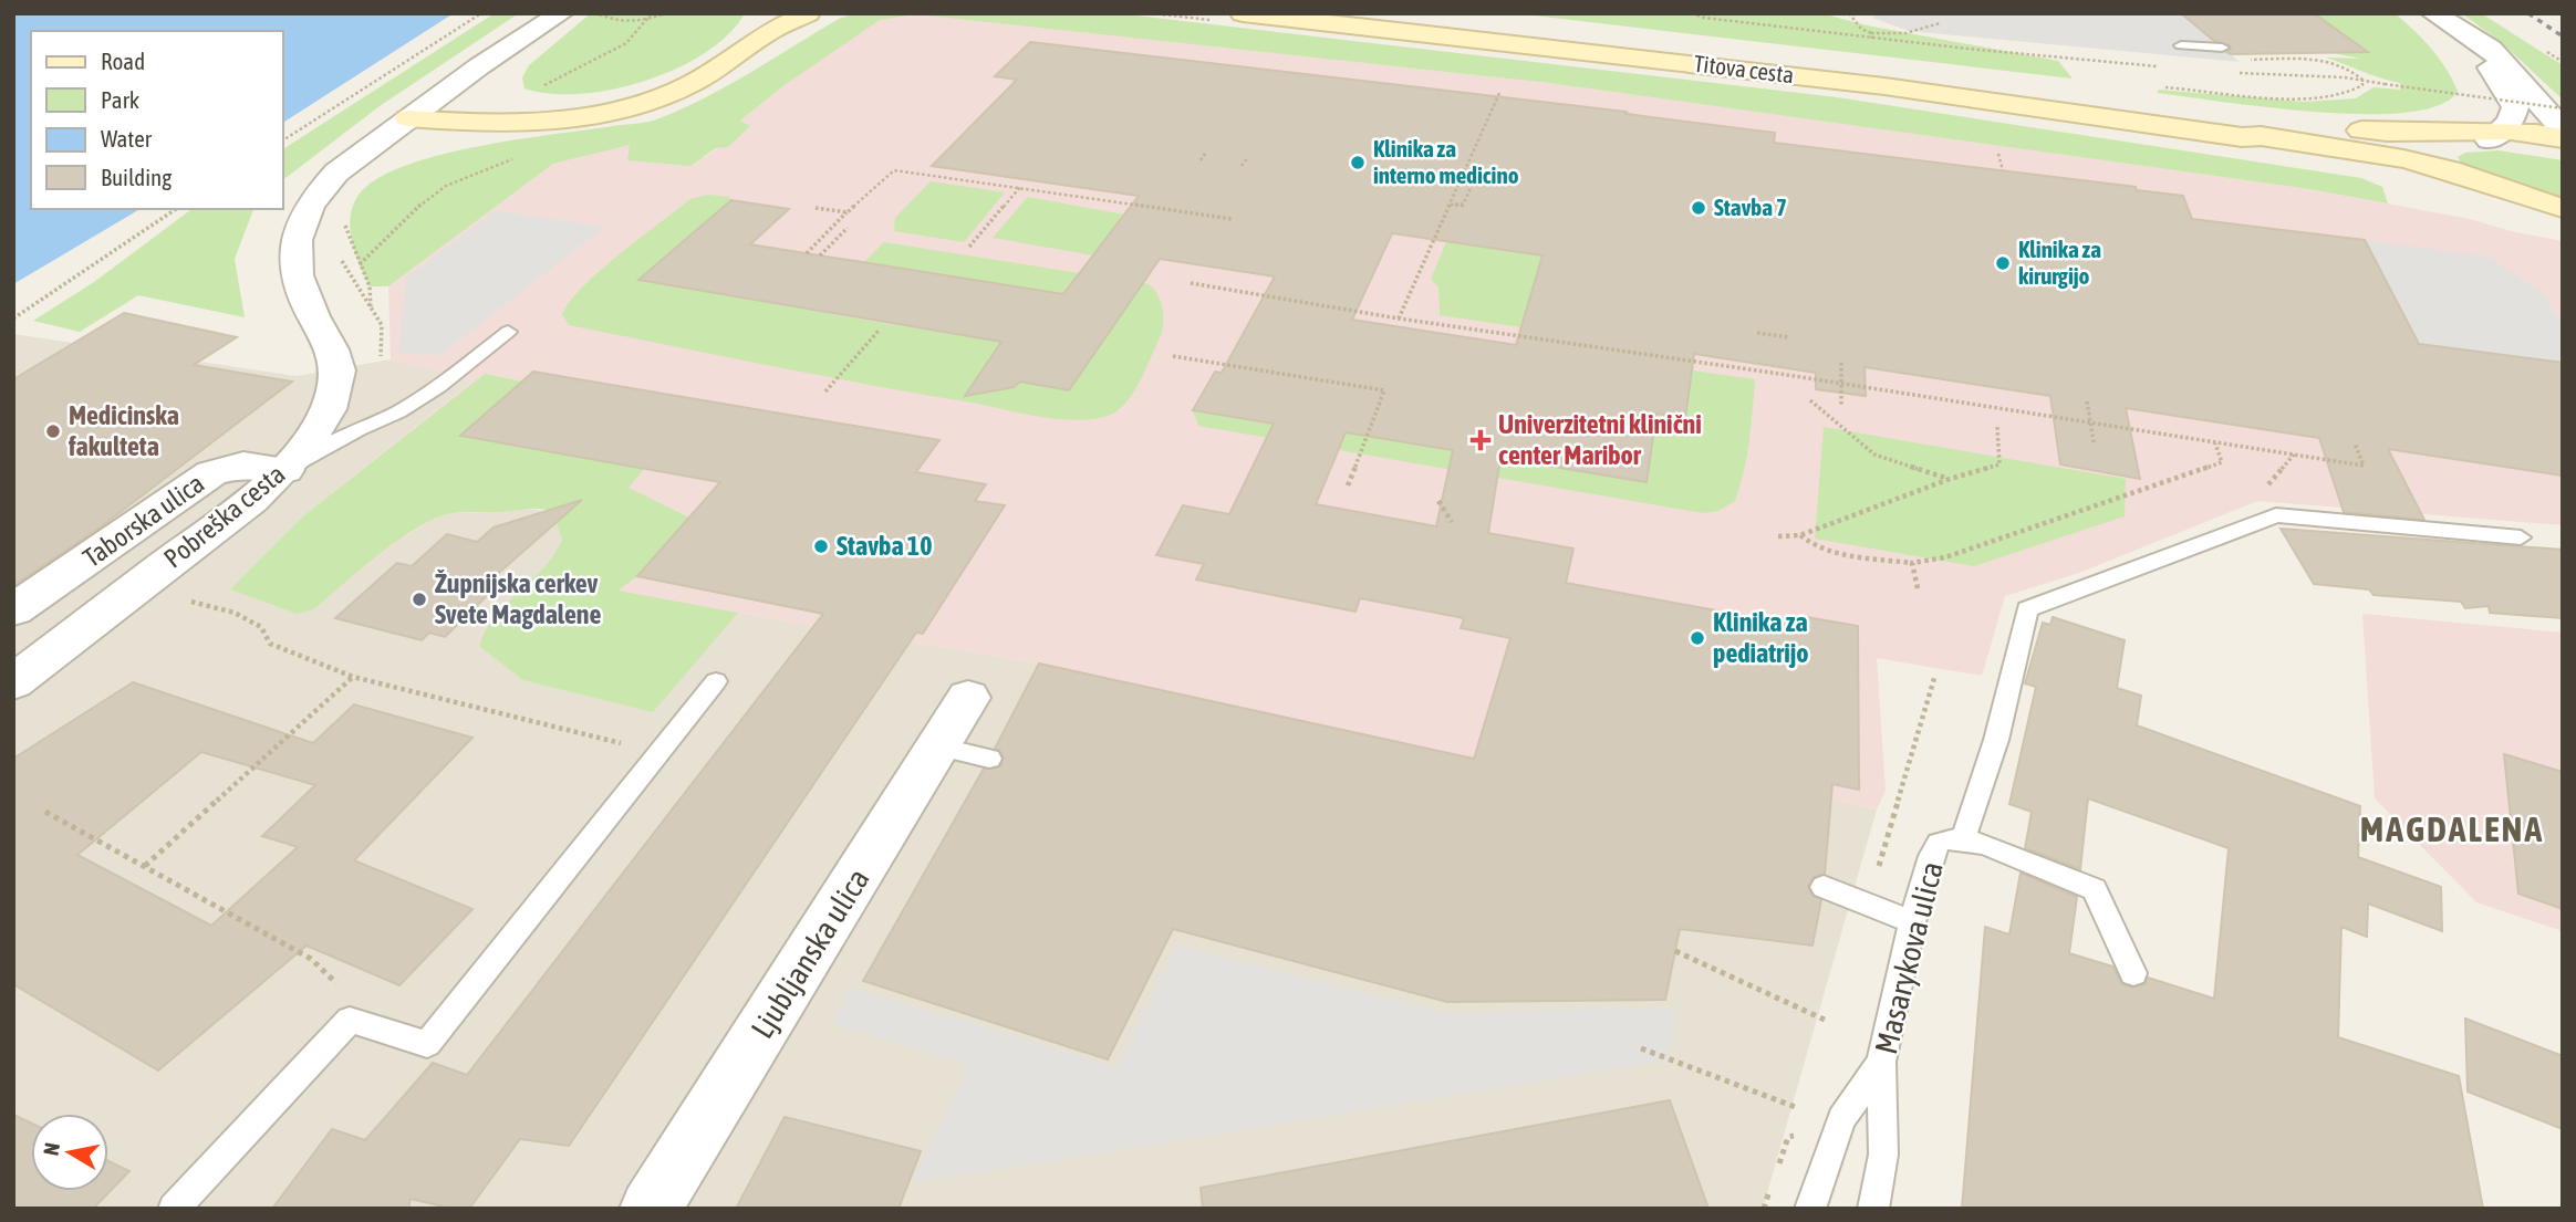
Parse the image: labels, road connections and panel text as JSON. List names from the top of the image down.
{
  "streets": {
    "main road": ["Titova cesta"],
    "street": ["Pobreška cesta", "Taborska ulica", "Ljubljanska ulica"],
    "lane": ["Masarykova ulica"]
  },
  "crossings": [
    ["Pobreška cesta", "Taborska ulica"]
  ],
  "districts": ["MAGDALENA"],
  "places": {
    "other": [
      "Klinika za interno medicino",
      "Stavba 7",
      "Klinika za kirurgijo",
      "Medicinska fakulteta",
      "Stavba 10",
      "Župnijska cerkev Svete Magdalene",
      "Klinika za pediatrijo"
    ],
    "health": ["Univerzitetni klinični center Maribor"]
  },
  "legend": [
    "Road",
    "Park",
    "Water",
    "Building"
  ],
  "north": "left"
}
